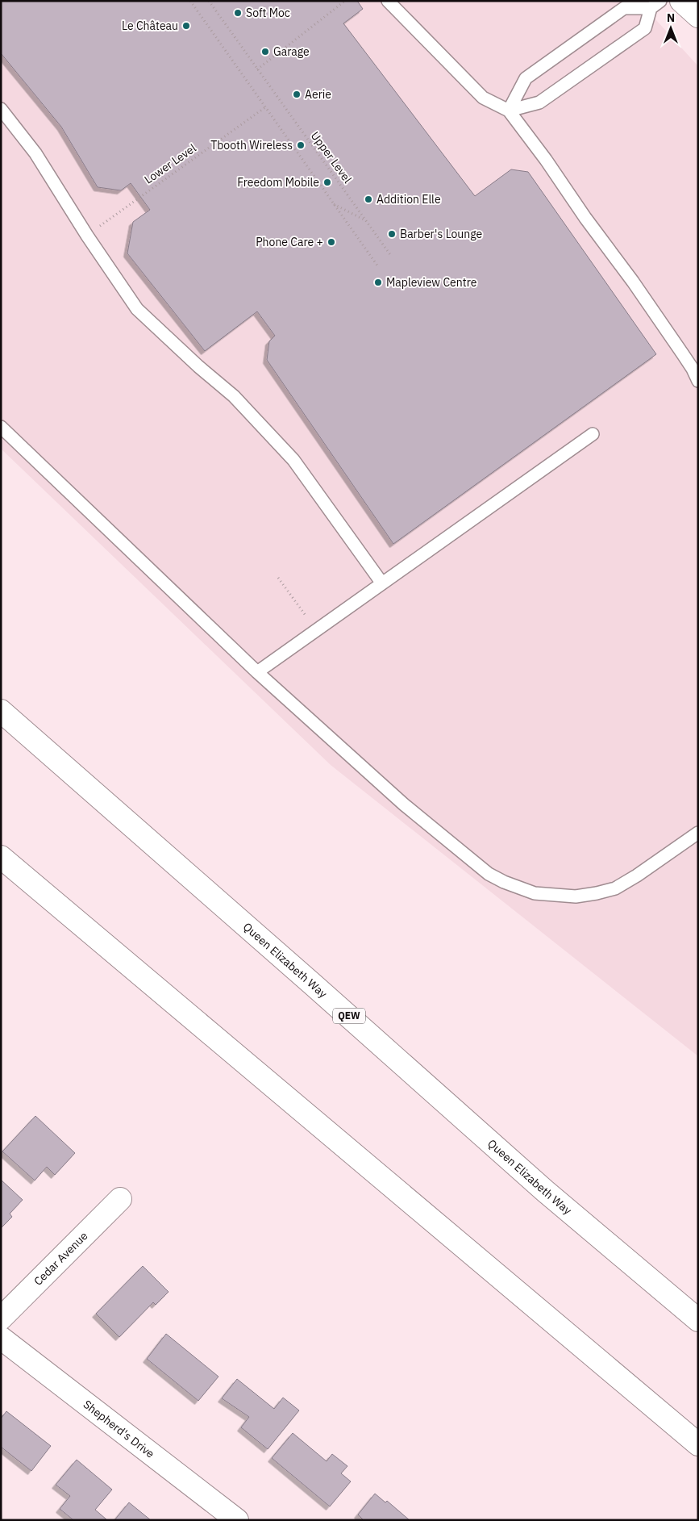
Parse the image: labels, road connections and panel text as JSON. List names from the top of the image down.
{
  "streets": {
    "main road": [
      "Queen Elizabeth Way",
      "QEW",
      "Cedar Avenue",
      "Shepherd's Drive"
    ],
    "path": ["Upper Level", "Lower Level"]
  },
  "places": [
    "Soft Moc",
    "Le Château",
    "Garage",
    "Aerie",
    "Tbooth Wireless",
    "Freedom Mobile",
    "Addition Elle",
    "Barber's Lounge",
    "Phone Care +",
    "Mapleview Centre"
  ],
  "north": "top"
}
